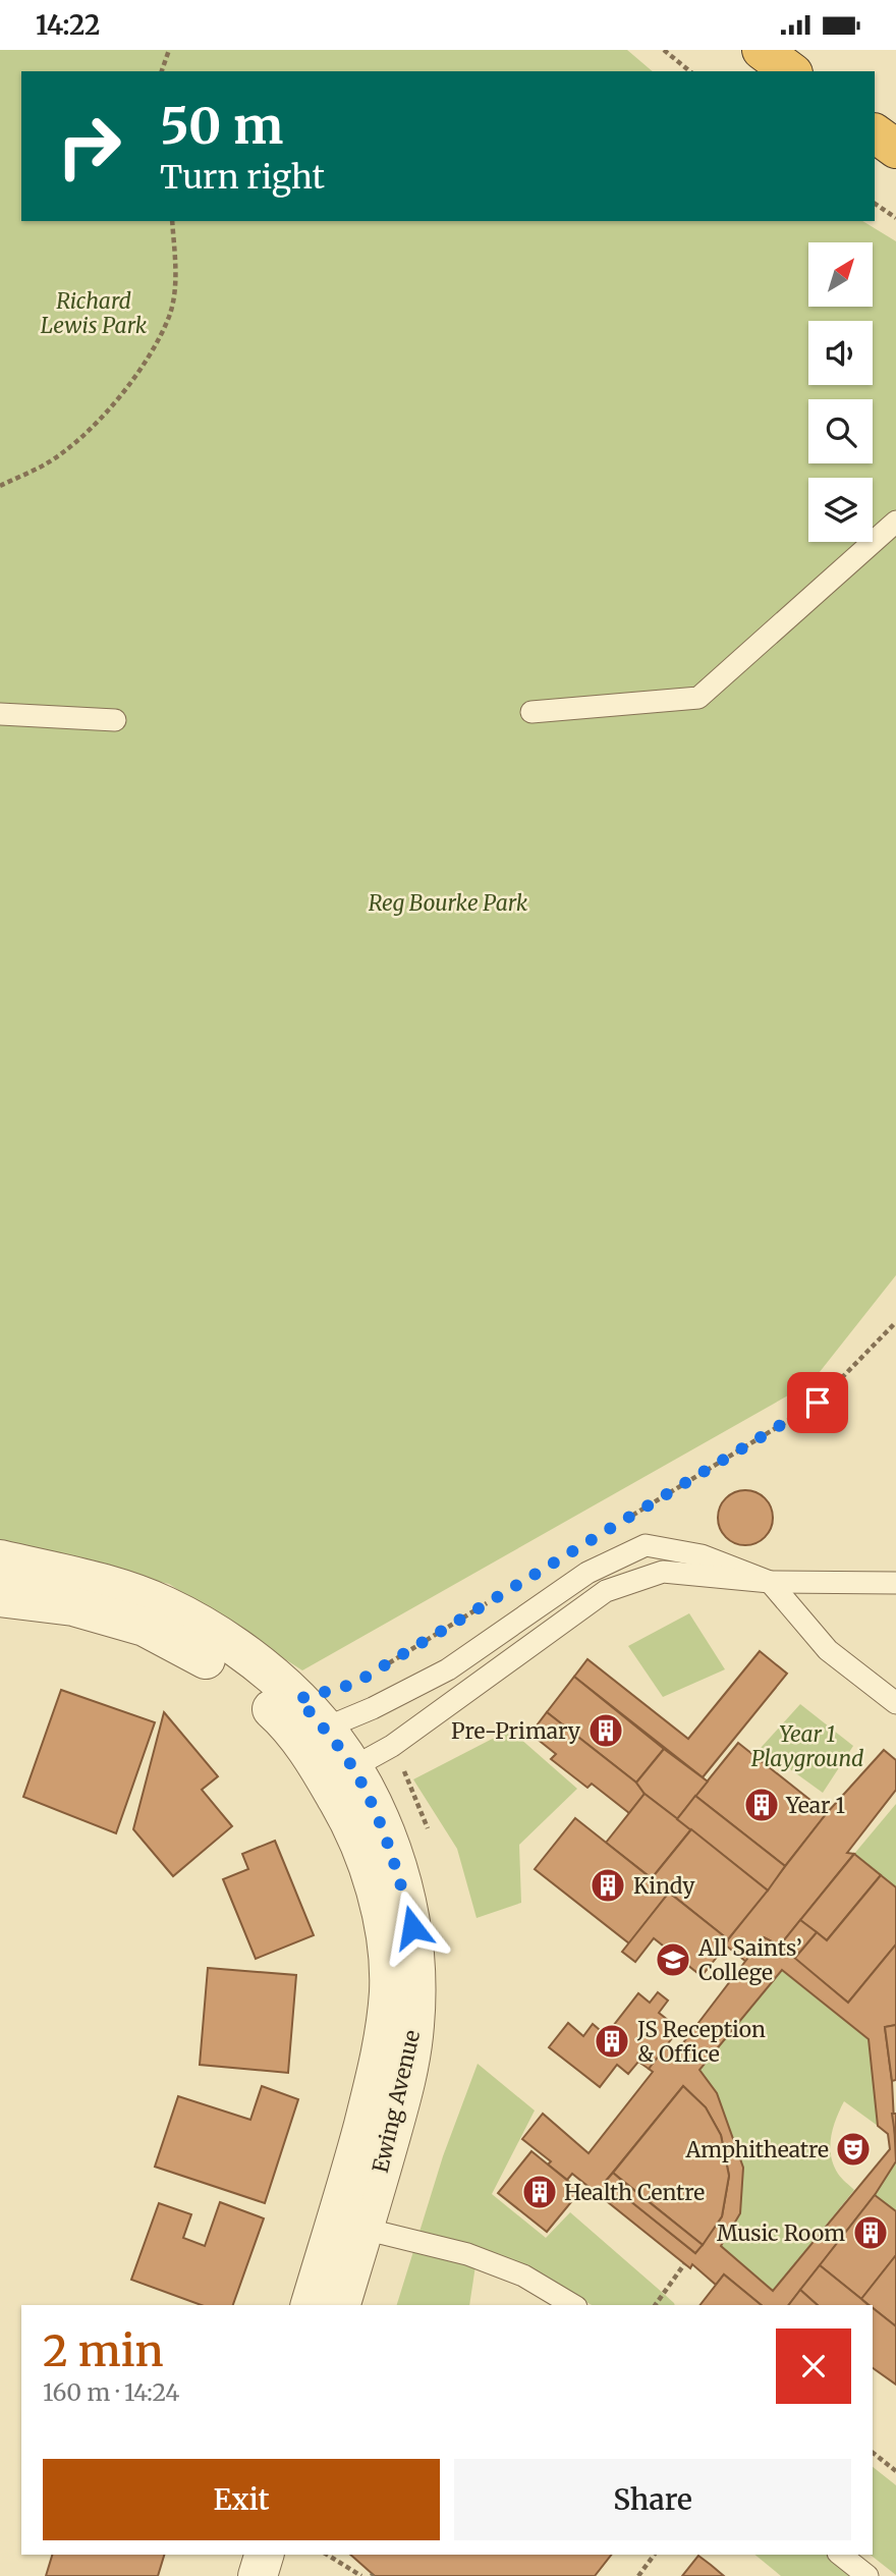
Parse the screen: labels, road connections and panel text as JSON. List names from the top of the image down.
{
  "streets": {
    "street": ["Ewing Avenue"]
  },
  "parks": ["Richard Lewis Park", "Reg Bourke Park", "Year 1 Playground"],
  "places": {
    "building": [
      "Pre-Primary",
      "Year 1",
      "Kindy",
      "JS Reception & Office",
      "Health Centre",
      "Music Room"
    ],
    "school or university": ["All Saints’ College"],
    "theatre": ["Amphitheatre"]
  },
  "north": "top right",
  "page": {
    "status": "14:22",
    "turn": ["50 m", "Turn right"],
    "heading": ["2 min", "160 m · 14:24"],
    "buttons": ["Exit", "Share"]
  }
}
